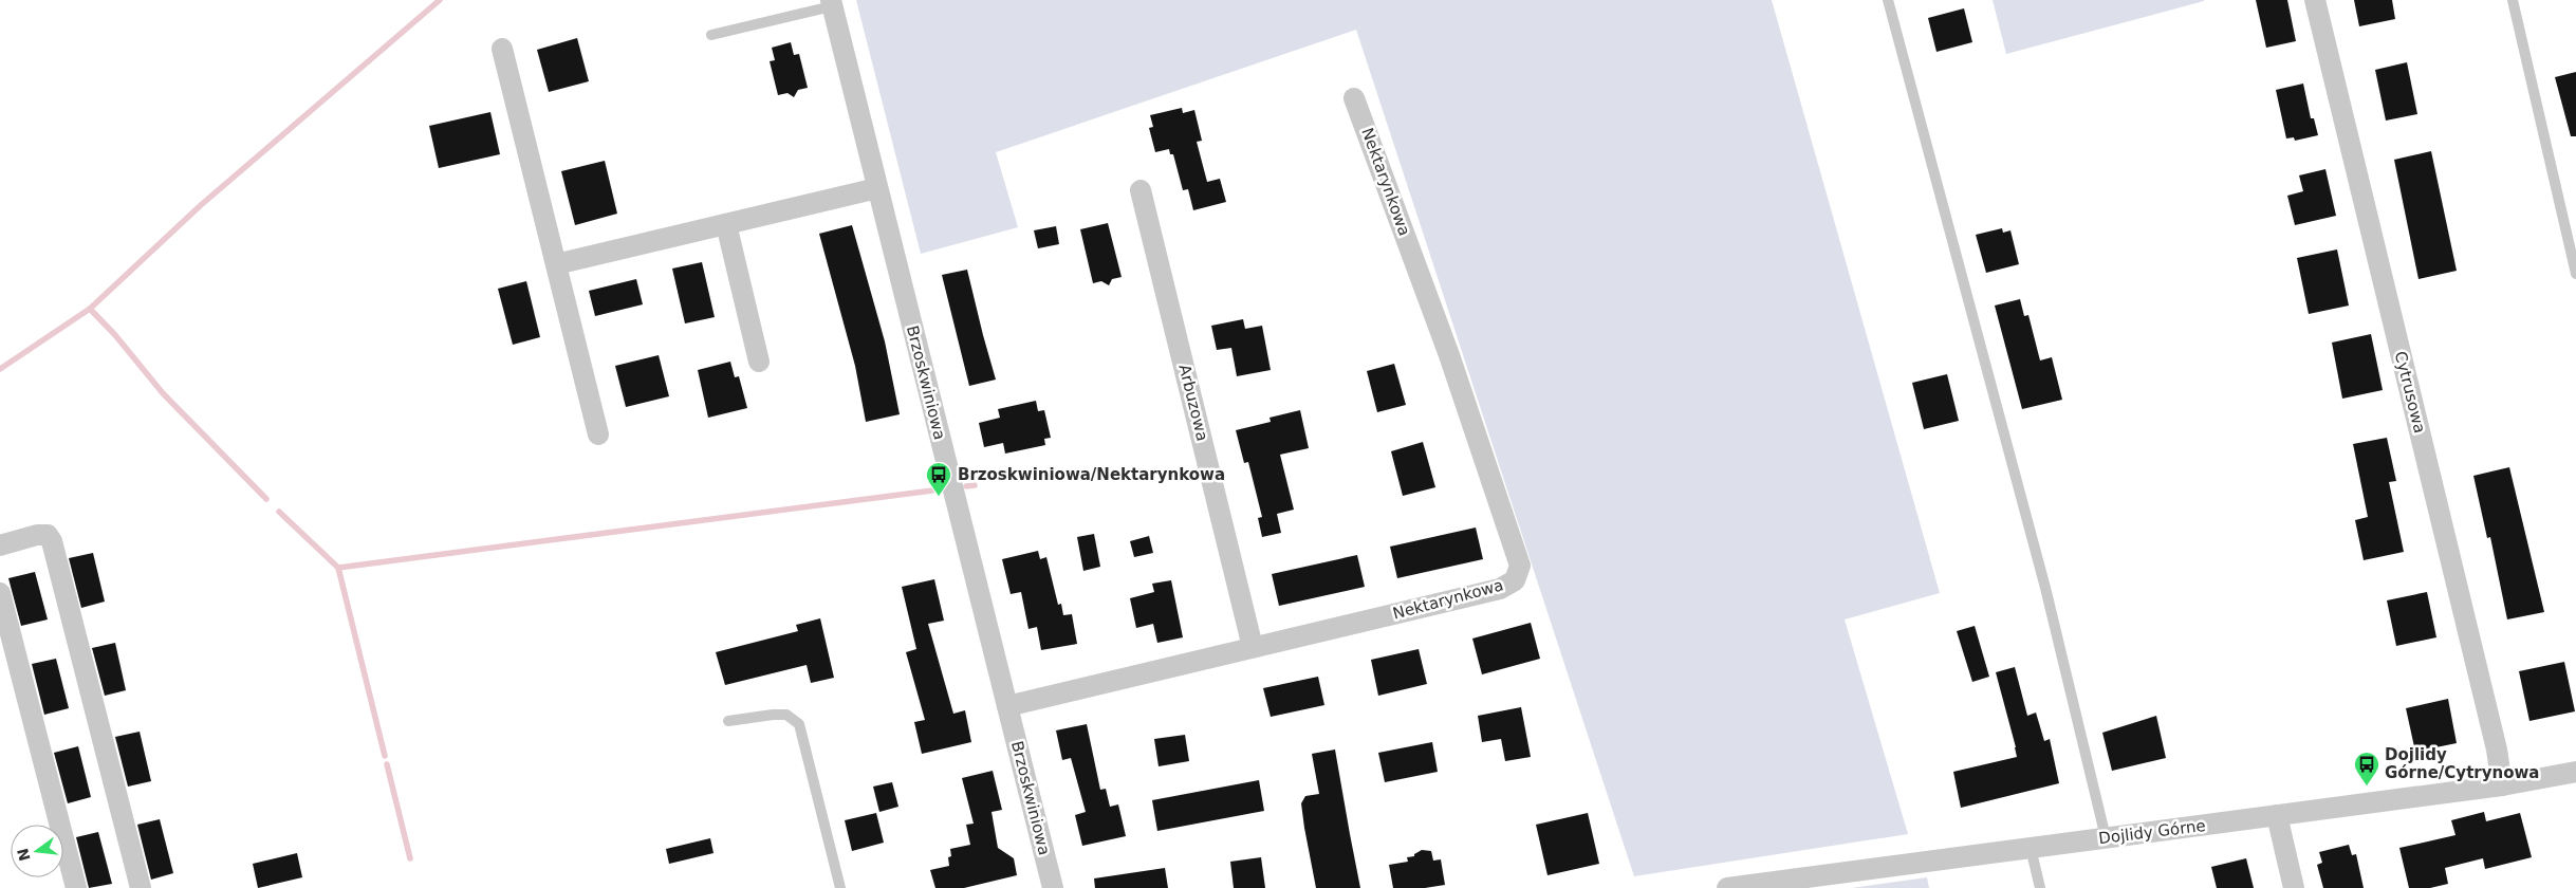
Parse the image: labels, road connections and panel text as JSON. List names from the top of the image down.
{
  "streets": {
    "street": [
      "Nektarynkowa",
      "Brzoskwiniowa",
      "Cytrusowa",
      "Arbuzowa",
      "Dojlidy Górne"
    ]
  },
  "crossings": [
    ["Nektarynkowa", "Brzoskwiniowa"],
    ["Nektarynkowa", "Arbuzowa"],
    ["Cytrusowa", "Dojlidy Górne"]
  ],
  "places": {
    "bus stop": ["Brzoskwiniowa/Nektarynkowa", "Dojlidy Górne/Cytrynowa"]
  },
  "north": "left"
}
